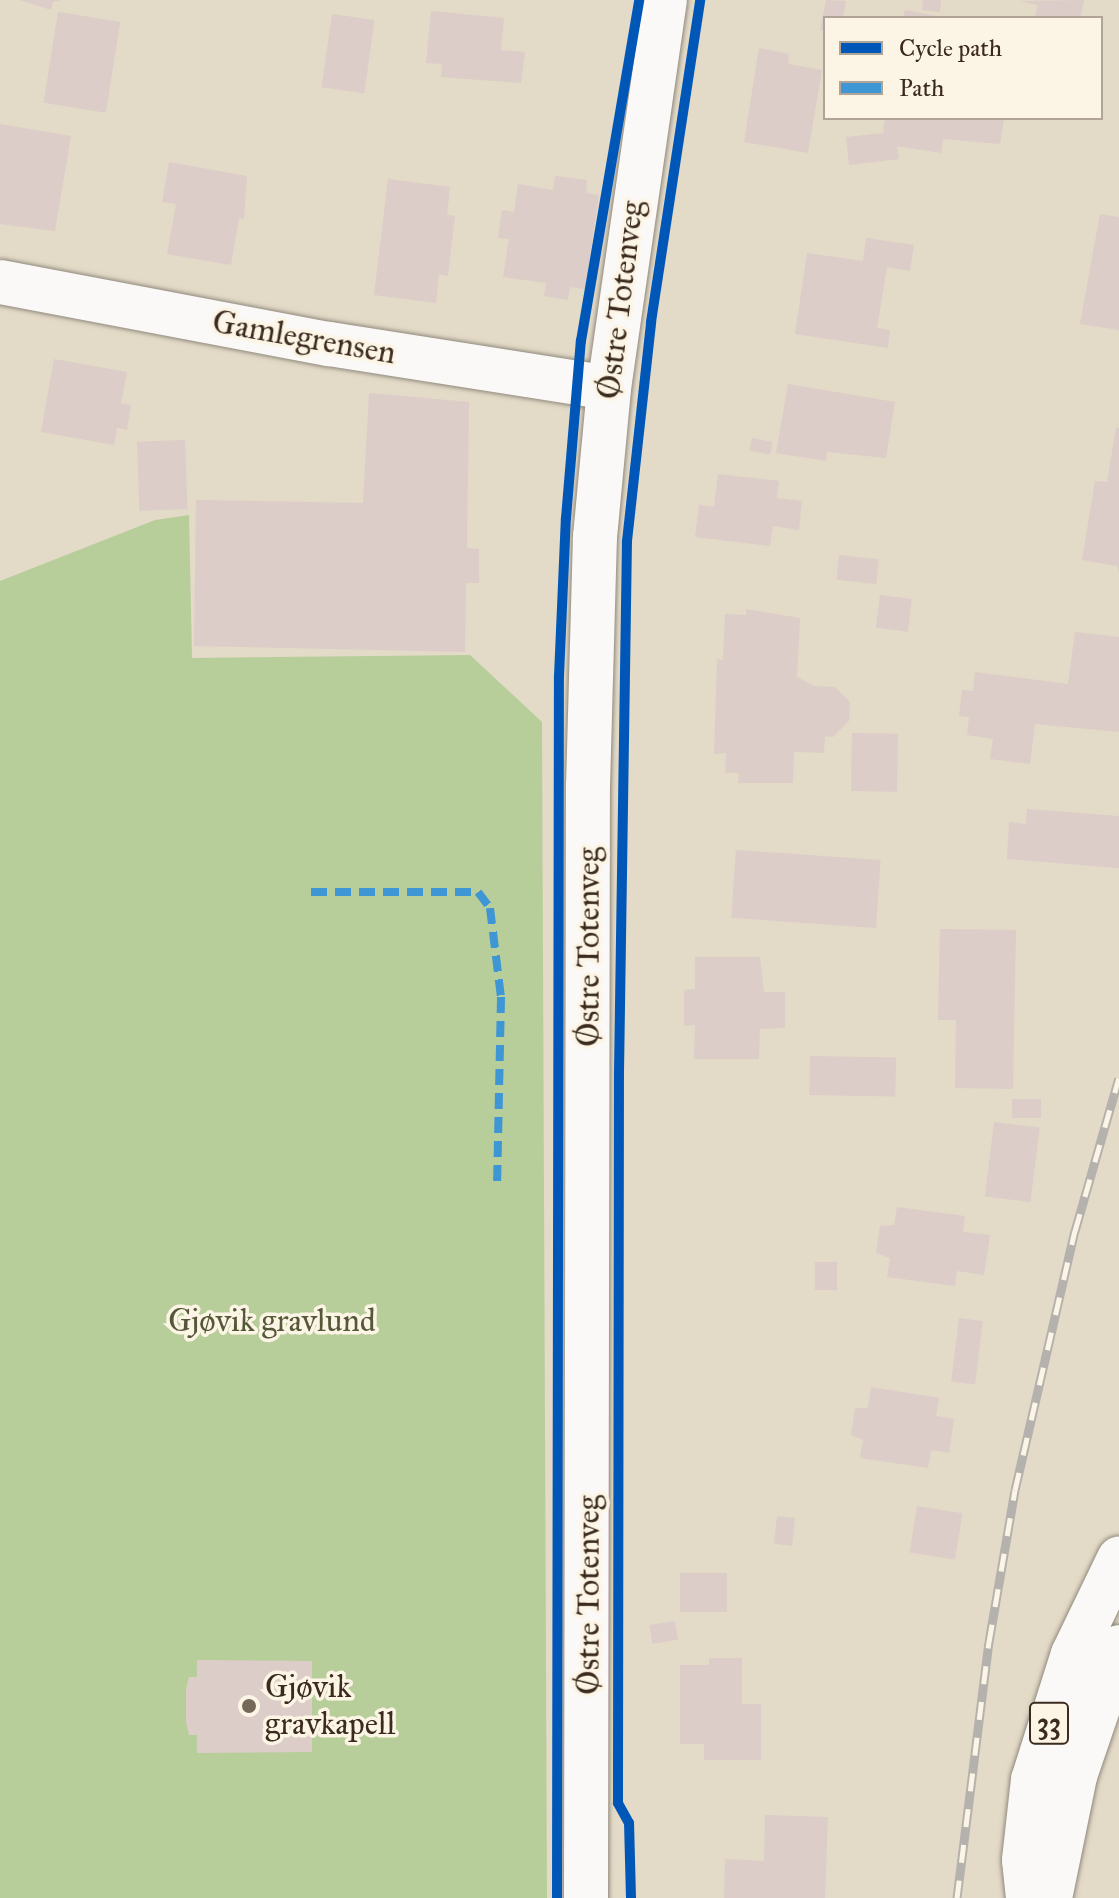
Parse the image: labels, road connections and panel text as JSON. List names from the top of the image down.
{
  "streets": {
    "street": ["Østre Totenveg", "Gamlegrensen", "33"]
  },
  "crossings": [
    ["Østre Totenveg", "Gamlegrensen"]
  ],
  "parks": ["Gjøvik gravlund"],
  "places": ["Gjøvik gravkapell"],
  "legend": ["Cycle path", "Path"]
}
